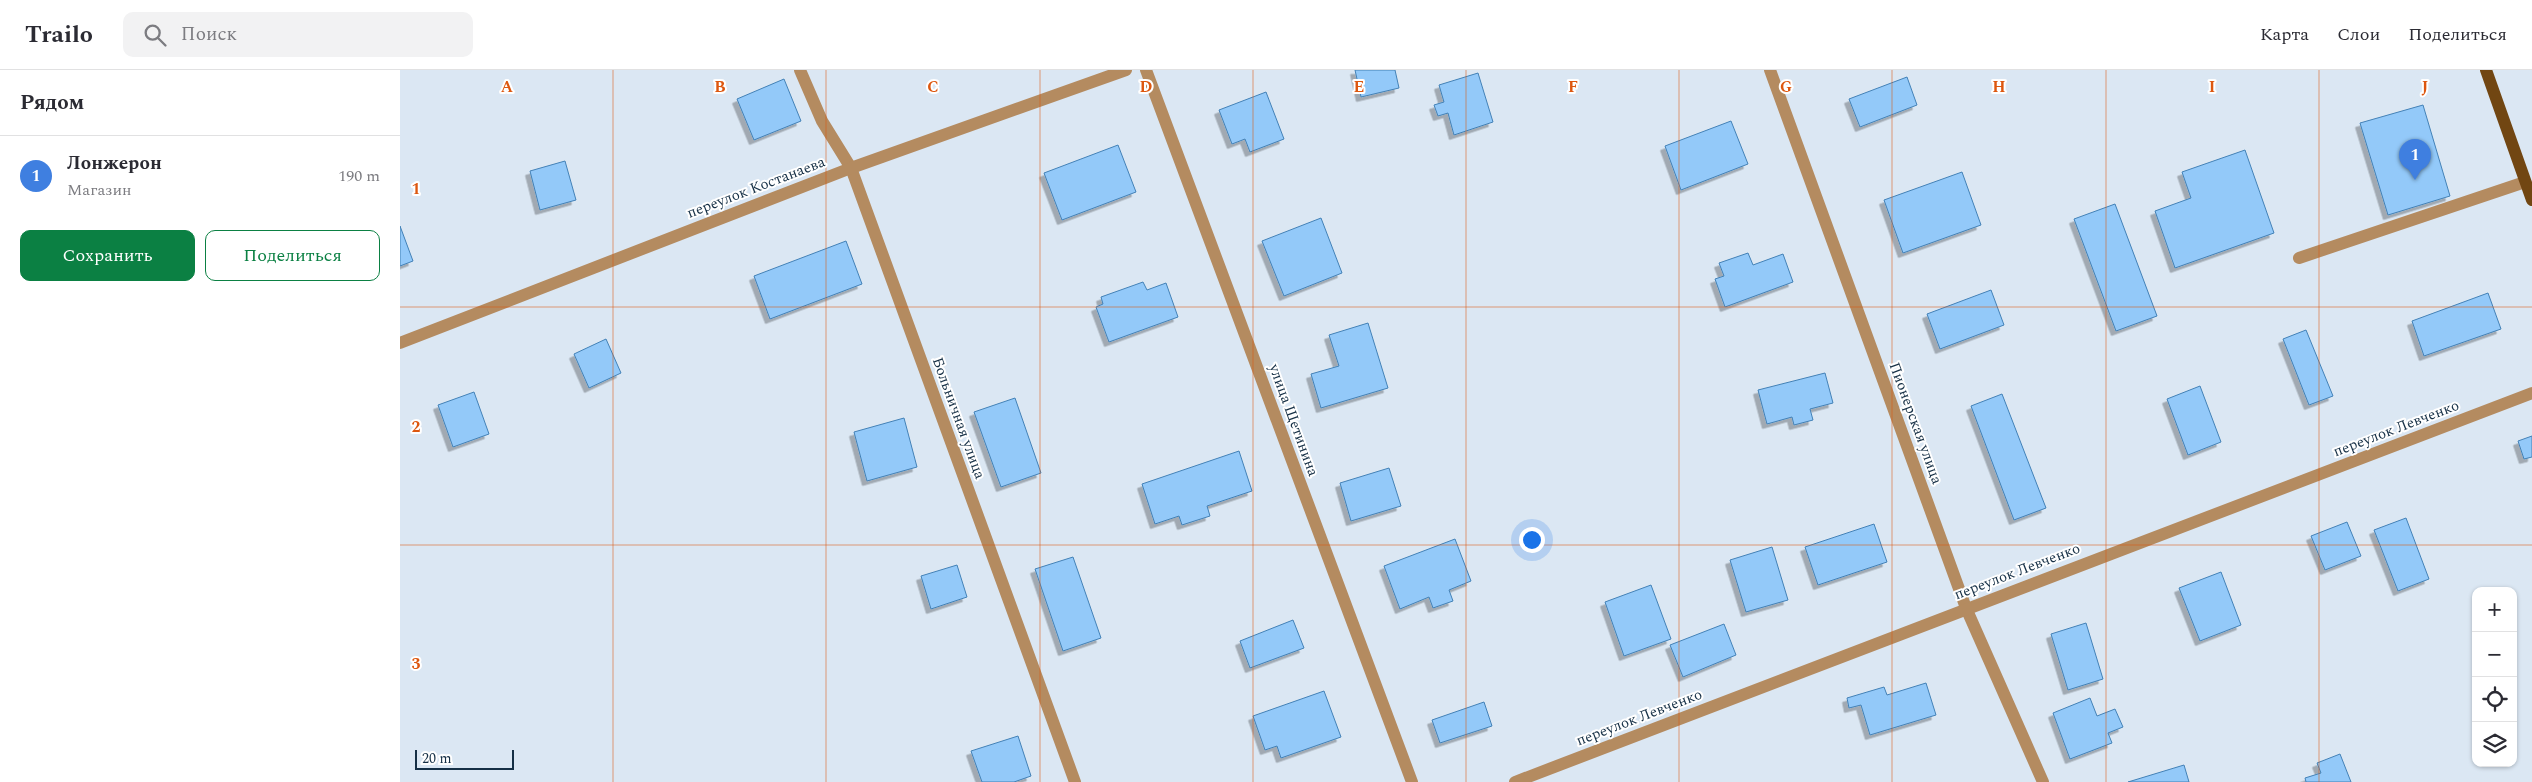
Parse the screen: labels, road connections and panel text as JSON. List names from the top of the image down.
{
  "streets": {
    "street": [
      "переулок Костанаева",
      "Больничная улица",
      "улица Щетинина",
      "Пионерская улица",
      "переулок Левченко"
    ]
  },
  "crossings": [
    ["переулок Костанаева", "Больничная улица"],
    ["Пионерская улица", "переулок Левченко"]
  ],
  "scale_bar": "20 m",
  "page": {
    "header": "Trailo",
    "search": "Поиск",
    "nav": ["Карта", "Слои", "Поделиться"],
    "heading": "Рядом",
    "list": [
      {
        "mark": "1",
        "name": "Лонжерон",
        "note": "Магазин",
        "value": "190 m"
      }
    ],
    "pins": "1",
    "buttons": ["Сохранить", "Поделиться"],
    "map_buttons": ["+", "−"],
    "scale": "20 m"
  },
  "grid": {
    "columns": [
      "A",
      "B",
      "C",
      "D",
      "E",
      "F",
      "G",
      "H",
      "I",
      "J"
    ],
    "rows": ["1", "2", "3"]
  }
}
